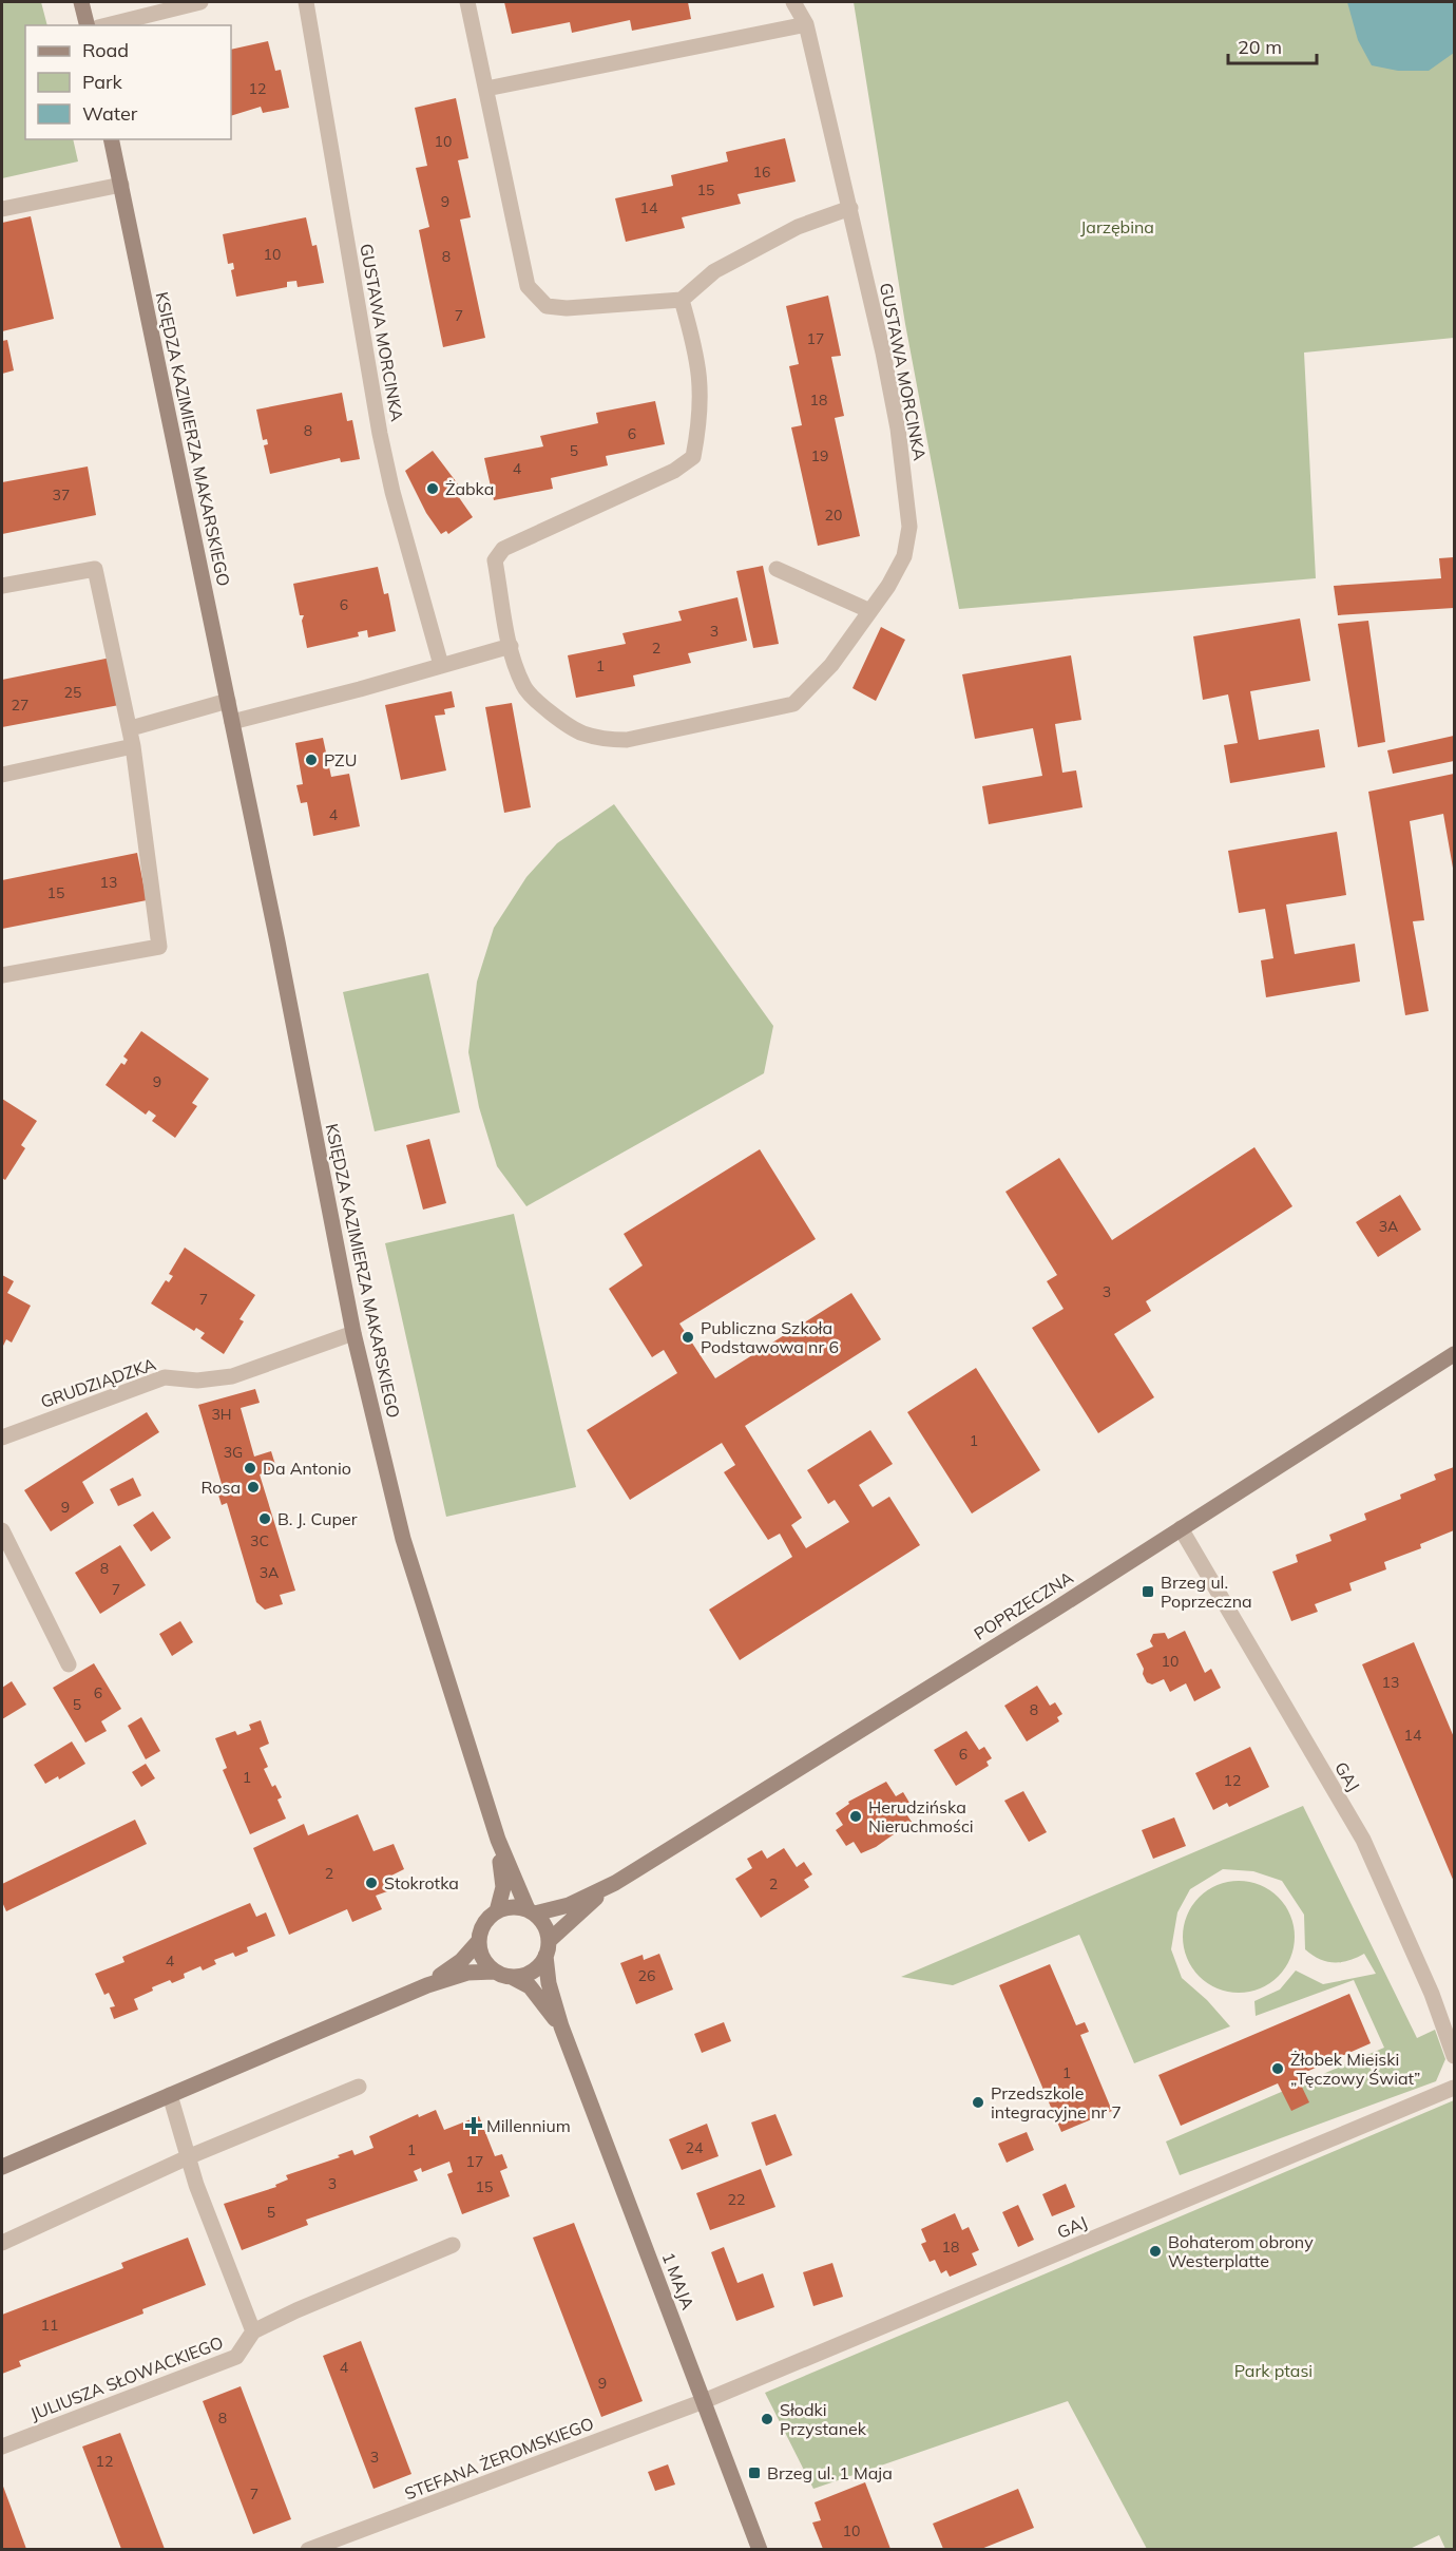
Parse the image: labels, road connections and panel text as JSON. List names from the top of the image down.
{
  "streets": {
    "street": [
      "GUSTAWA MORCINKA",
      "KSIĘDZA KAZIMIERZA MAKARSKIEGO",
      "GRUDZIĄDZKA",
      "POPRZECZNA",
      "GAJ",
      "1 MAJA",
      "JULIUSZA SŁOWACKIEGO",
      "STEFANA ŻEROMSKIEGO"
    ]
  },
  "crossings": [
    ["KSIĘDZA KAZIMIERZA MAKARSKIEGO", "GRUDZIĄDZKA"],
    ["KSIĘDZA KAZIMIERZA MAKARSKIEGO", "POPRZECZNA"],
    ["KSIĘDZA KAZIMIERZA MAKARSKIEGO", "1 MAJA"],
    ["POPRZECZNA", "GAJ"],
    ["POPRZECZNA", "1 MAJA"],
    ["GAJ", "1 MAJA"],
    ["GAJ", "STEFANA ŻEROMSKIEGO"],
    ["1 MAJA", "STEFANA ŻEROMSKIEGO"]
  ],
  "parks": ["Jarzębina", "Park ptasi"],
  "places": {
    "other": [
      "Żabka",
      "PZU",
      "Publiczna Szkoła Podstawowa nr 6",
      "Da Antonio",
      "Rosa",
      "B. J. Cuper",
      "Herudzińska Nieruchmości",
      "Stokrotka",
      "Żłobek Miejski „Tęczowy Świat”",
      "Przedszkole integracyjne nr 7",
      "Bohaterom obrony Westerplatte",
      "Słodki Przystanek"
    ],
    "transit": ["Brzeg ul. Poprzeczna", "Brzeg ul. 1 Maja"],
    "health": ["Millennium"]
  },
  "house_numbers": [
    "12",
    "10",
    "16",
    "15",
    "9",
    "14",
    "10",
    "8",
    "7",
    "17",
    "18",
    "8",
    "6",
    "5",
    "19",
    "4",
    "37",
    "20",
    "6",
    "3",
    "2",
    "1",
    "25",
    "27",
    "4",
    "13",
    "15",
    "9",
    "3A",
    "3",
    "7",
    "3H",
    "1",
    "3G",
    "9",
    "3C",
    "8",
    "3A",
    "7",
    "10",
    "13",
    "6",
    "5",
    "8",
    "14",
    "6",
    "1",
    "12",
    "2",
    "2",
    "4",
    "26",
    "1",
    "24",
    "1",
    "17",
    "3",
    "15",
    "22",
    "5",
    "18",
    "11",
    "4",
    "9",
    "8",
    "3",
    "12",
    "7",
    "10"
  ],
  "legend": ["Road", "Park", "Water"],
  "scale_bar": "20 m"
}
